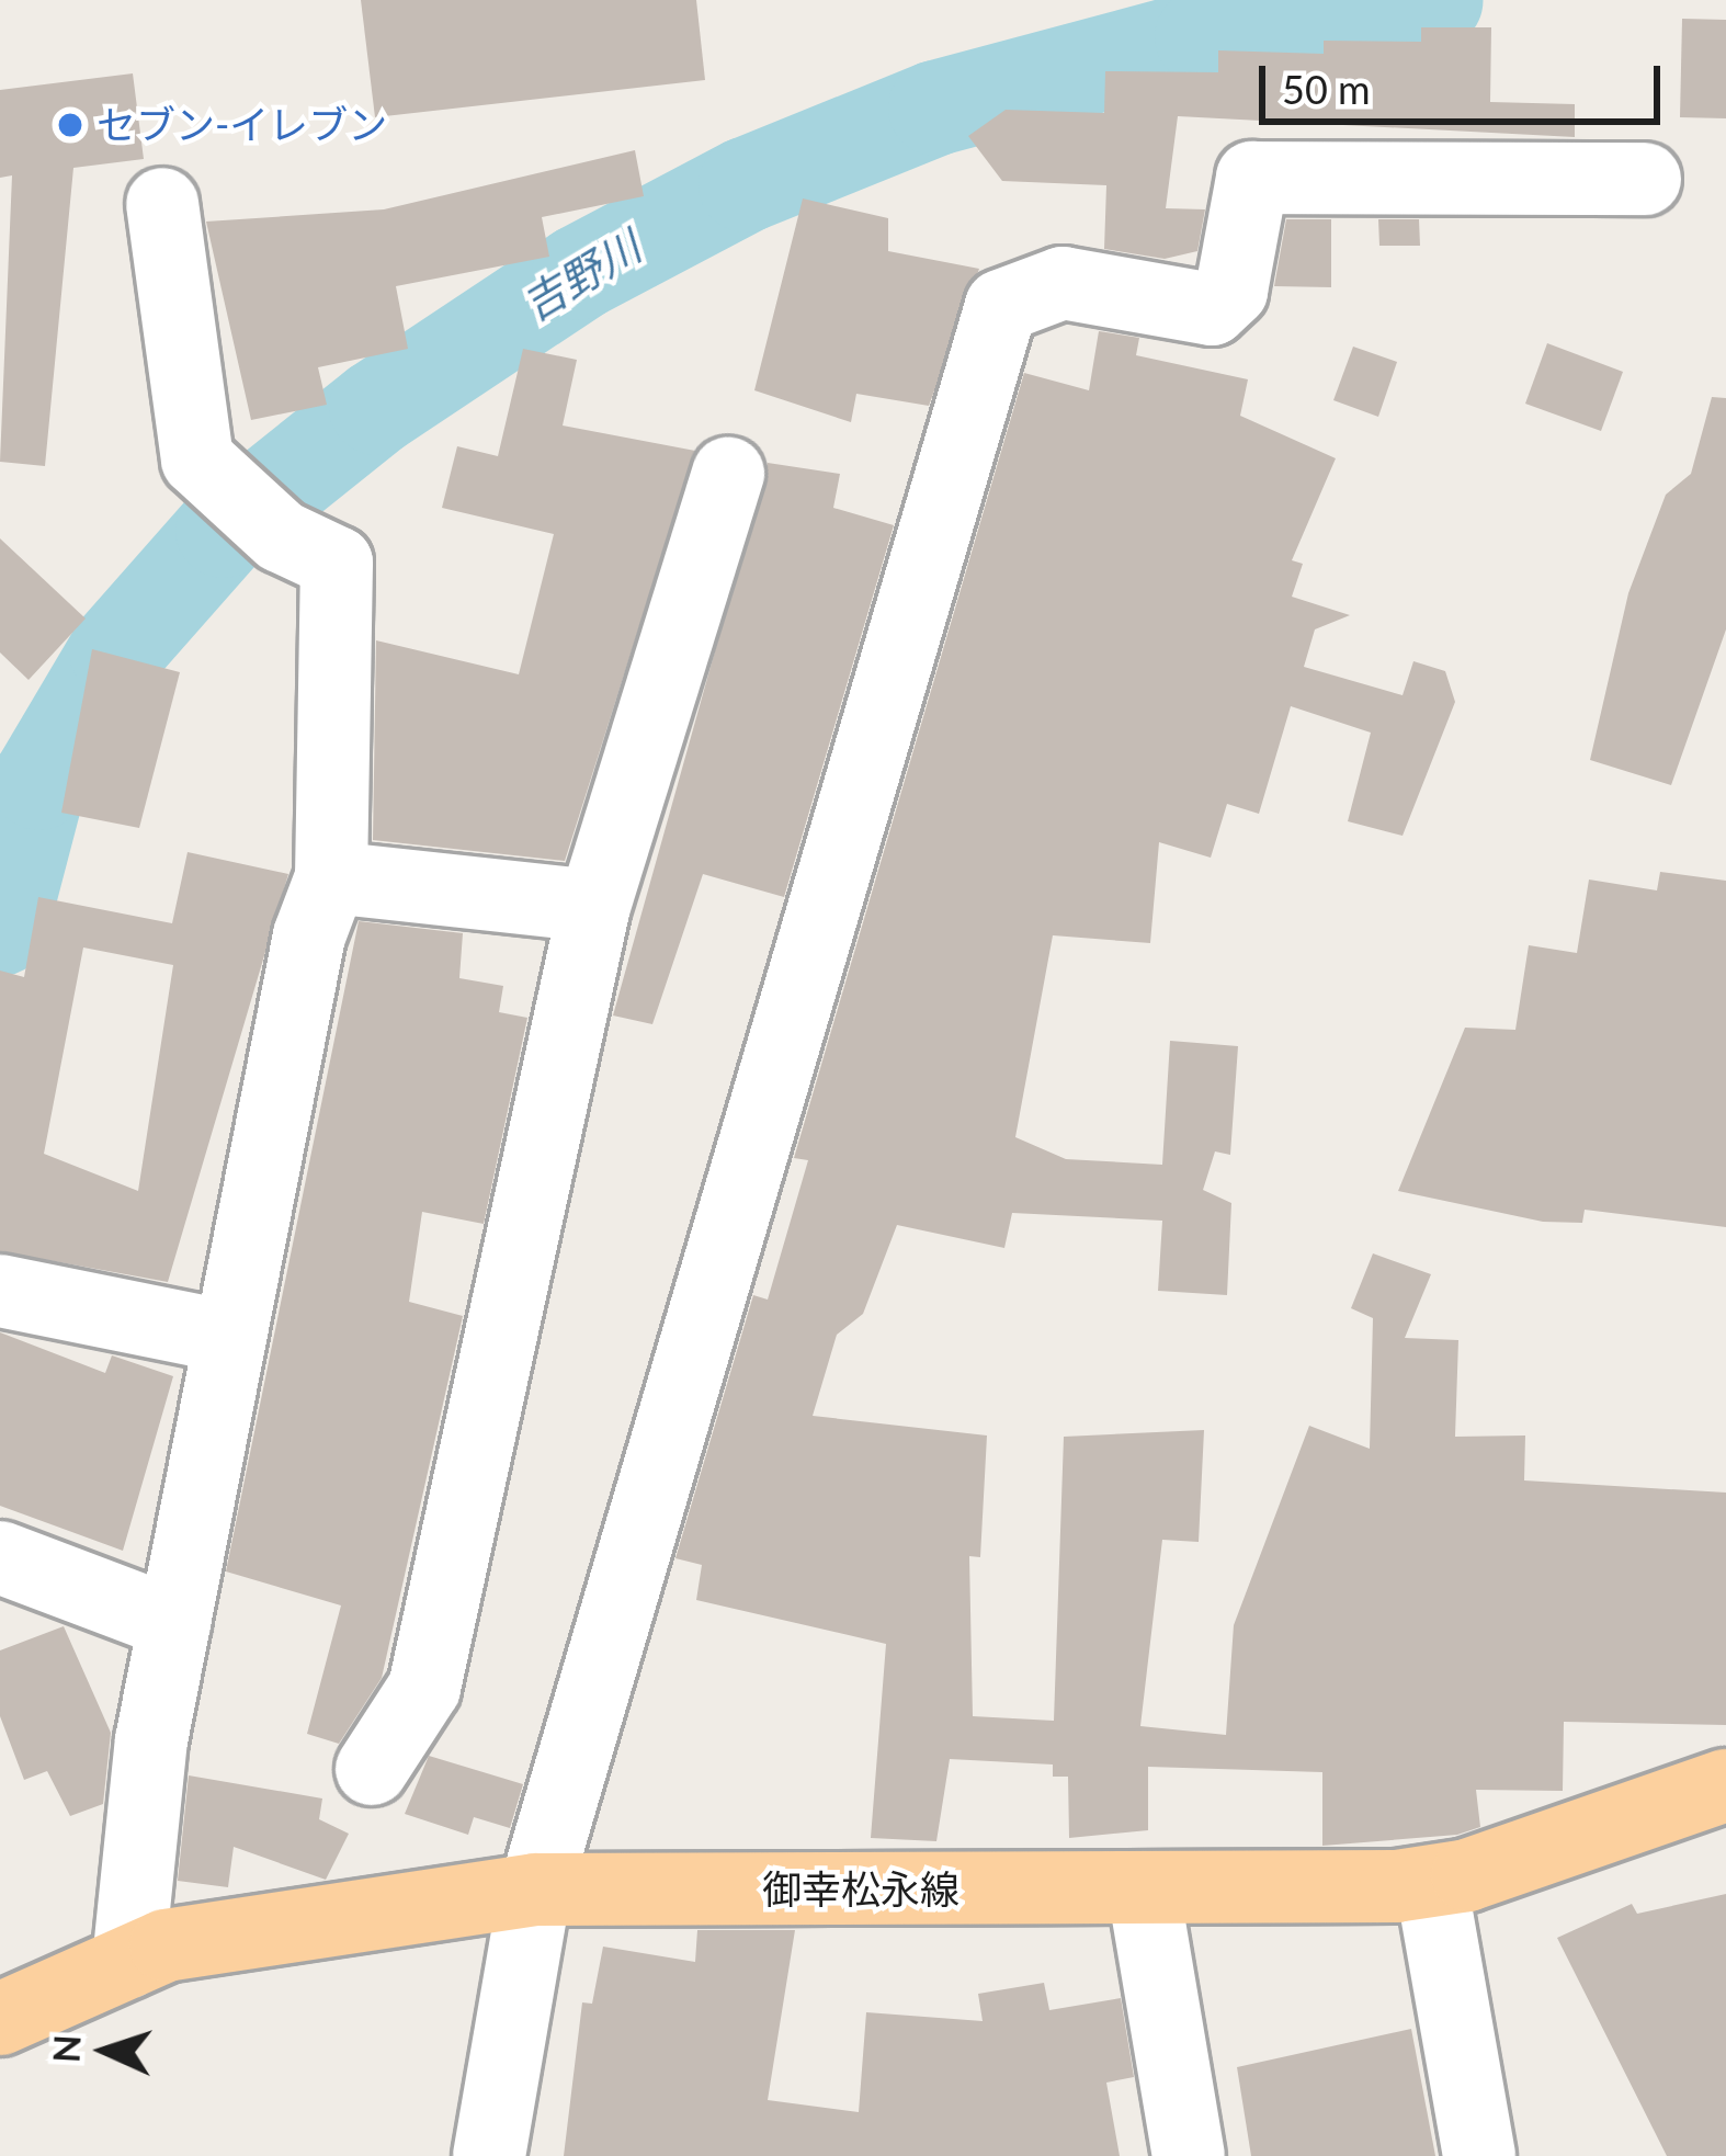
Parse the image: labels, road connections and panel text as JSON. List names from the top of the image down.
{
  "streets": {
    "main road": ["御幸松永線"]
  },
  "water": ["吉野川"],
  "places": ["セブン-イレブン"],
  "scale_bar": "50 m",
  "north": "left"
}
